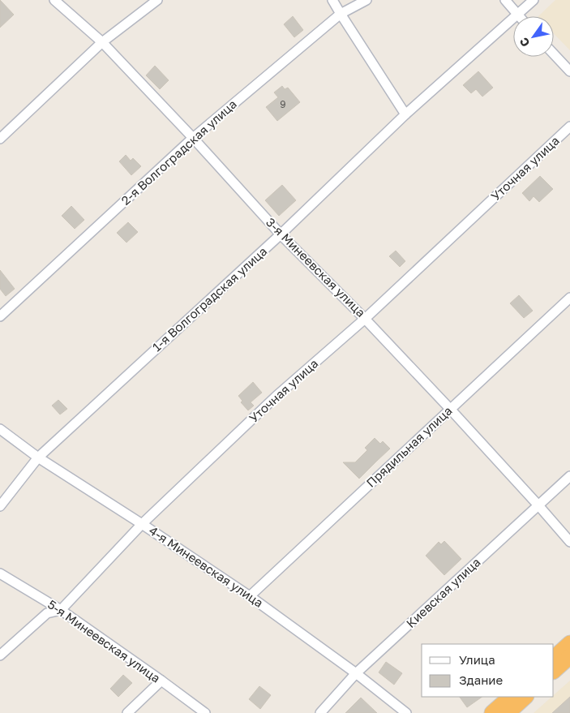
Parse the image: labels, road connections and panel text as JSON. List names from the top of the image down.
{
  "streets": {
    "street": [
      "2-я Волгоградская улица",
      "Уточная улица",
      "3-я Минеевская улица",
      "1-я Волгоградская улица",
      "Прядильная улица",
      "4-я Минеевская улица",
      "Киевская улица",
      "5-я Минеевская улица"
    ]
  },
  "crossings": [
    ["2-я Волгоградская улица", "3-я Минеевская улица"],
    ["Уточная улица", "3-я Минеевская улица"],
    ["Уточная улица", "4-я Минеевская улица"],
    ["Уточная улица", "5-я Минеевская улица"],
    ["3-я Минеевская улица", "1-я Волгоградская улица"],
    ["3-я Минеевская улица", "Прядильная улица"],
    ["3-я Минеевская улица", "Киевская улица"],
    ["1-я Волгоградская улица", "4-я Минеевская улица"],
    ["Прядильная улица", "4-я Минеевская улица"],
    ["4-я Минеевская улица", "Киевская улица"]
  ],
  "house_numbers": ["9"],
  "legend": ["Улица", "Здание"],
  "north": "bottom left"
}
